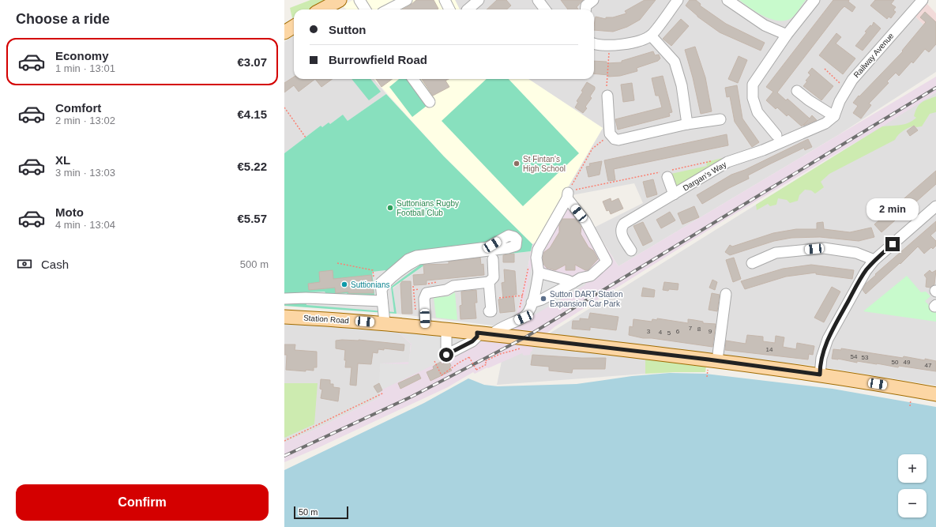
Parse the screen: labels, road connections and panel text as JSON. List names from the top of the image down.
{
  "streets": {
    "main road": ["Station Road"],
    "street": ["Railway Avenue", "Dargan's Way"]
  },
  "crossings": [
    ["Railway Avenue", "Dargan's Way"]
  ],
  "places": [
    "St Fintan's High School",
    "Suttonians Rugby Football Club",
    "Suttionians",
    "Sutton DART Station Expansion Car Park"
  ],
  "house_numbers": [
    "7",
    "8",
    "3",
    "6",
    "9",
    "4",
    "5",
    "14",
    "54",
    "53",
    "50",
    "49",
    "47"
  ],
  "scale_bar": "50 m",
  "page": {
    "heading": "Choose a ride",
    "banner": ["Sutton", "Burrowfield Road"],
    "list": [
      {
        "name": "Economy",
        "note": "1 min · 13:01",
        "value": "€3.07"
      },
      {
        "name": "Comfort",
        "note": "2 min · 13:02",
        "value": "€4.15"
      },
      {
        "name": "XL",
        "note": "3 min · 13:03",
        "value": "€5.22"
      },
      {
        "name": "Moto",
        "note": "4 min · 13:04",
        "value": "€5.57"
      }
    ],
    "bubble": "2 min",
    "pay": ["Cash", "500 m"],
    "map_buttons": ["+", "−"],
    "buttons": "Confirm",
    "scale": "50 m"
  }
}
